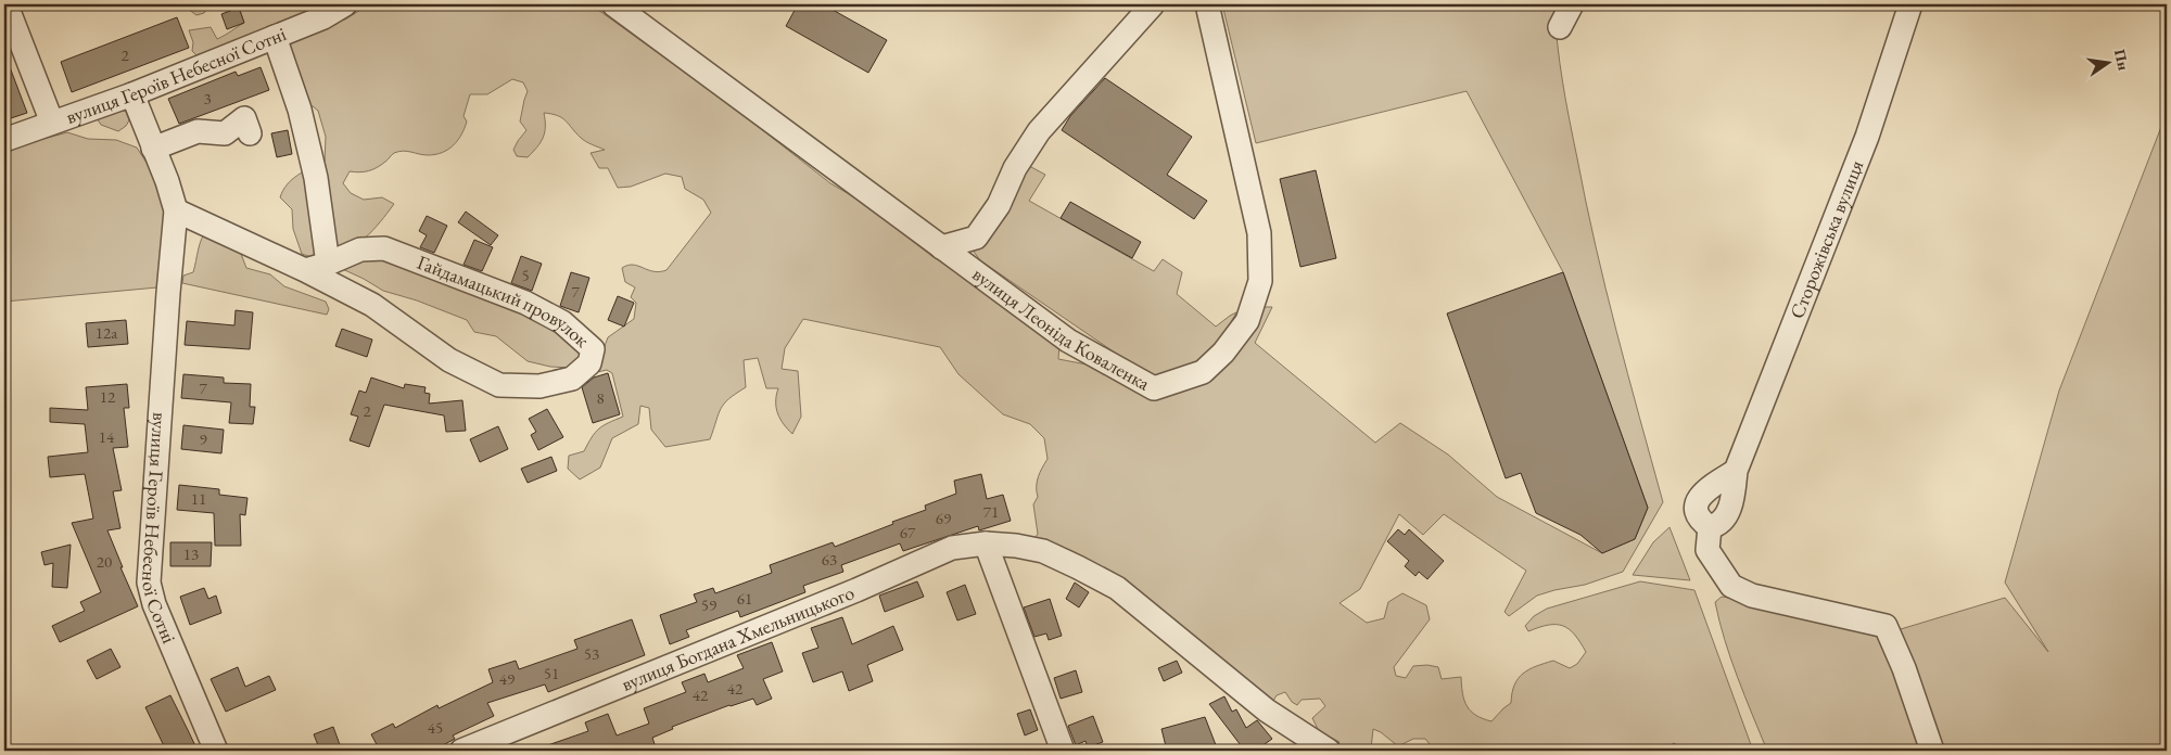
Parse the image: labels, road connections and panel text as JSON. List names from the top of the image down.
{
  "streets": {
    "street": [
      "вулиця Героїв Небесної Сотні",
      "Сторожівська вулиця",
      "Гайдамацький провулок",
      "вулиця Леоніда Коваленка",
      "вулиця Богдана Хмельницького"
    ]
  },
  "crossings": [
    ["вулиця Героїв Небесної Сотні", "Гайдамацький провулок"]
  ],
  "house_numbers": [
    "2",
    "3",
    "5",
    "7",
    "12а",
    "7",
    "12",
    "8",
    "2",
    "14",
    "9",
    "11",
    "71",
    "69",
    "67",
    "13",
    "63",
    "20",
    "61",
    "59",
    "53",
    "51",
    "49",
    "42",
    "42",
    "45"
  ],
  "north": "right"
}
